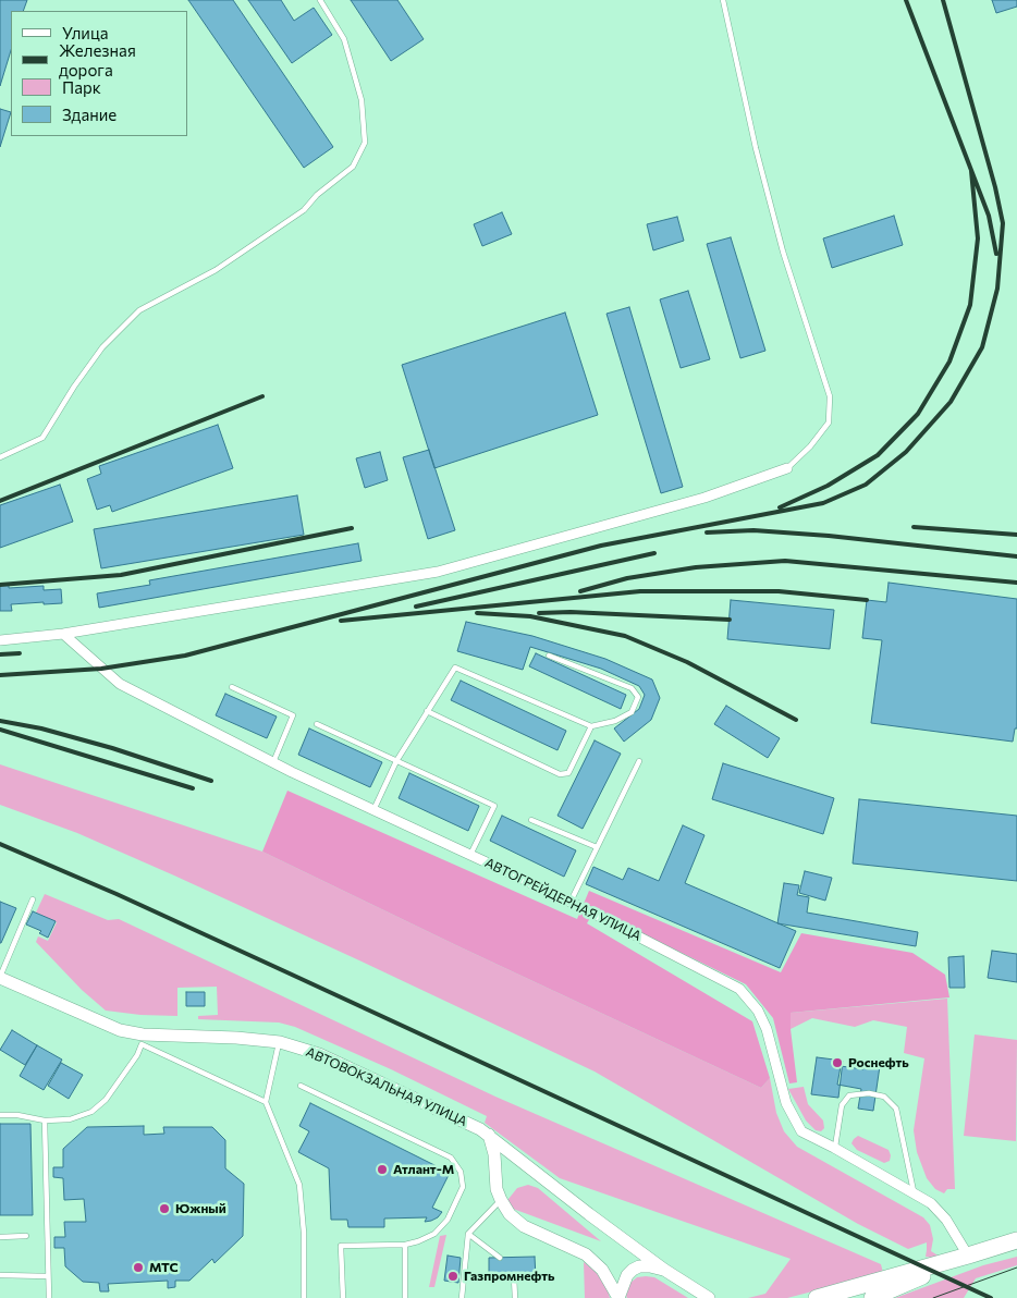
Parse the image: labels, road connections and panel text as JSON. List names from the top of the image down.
{
  "streets": {
    "street": ["АВТОГРЕЙДЕРНАЯ УЛИЦА", "АВТОВОКЗАЛЬНАЯ УЛИЦА"]
  },
  "places": [
    "Роснефть",
    "Атлант-М",
    "Южный",
    "МТС",
    "Газпромнефть"
  ],
  "legend": [
    "Улица",
    "Железная дорога",
    "Парк",
    "Здание"
  ]
}
